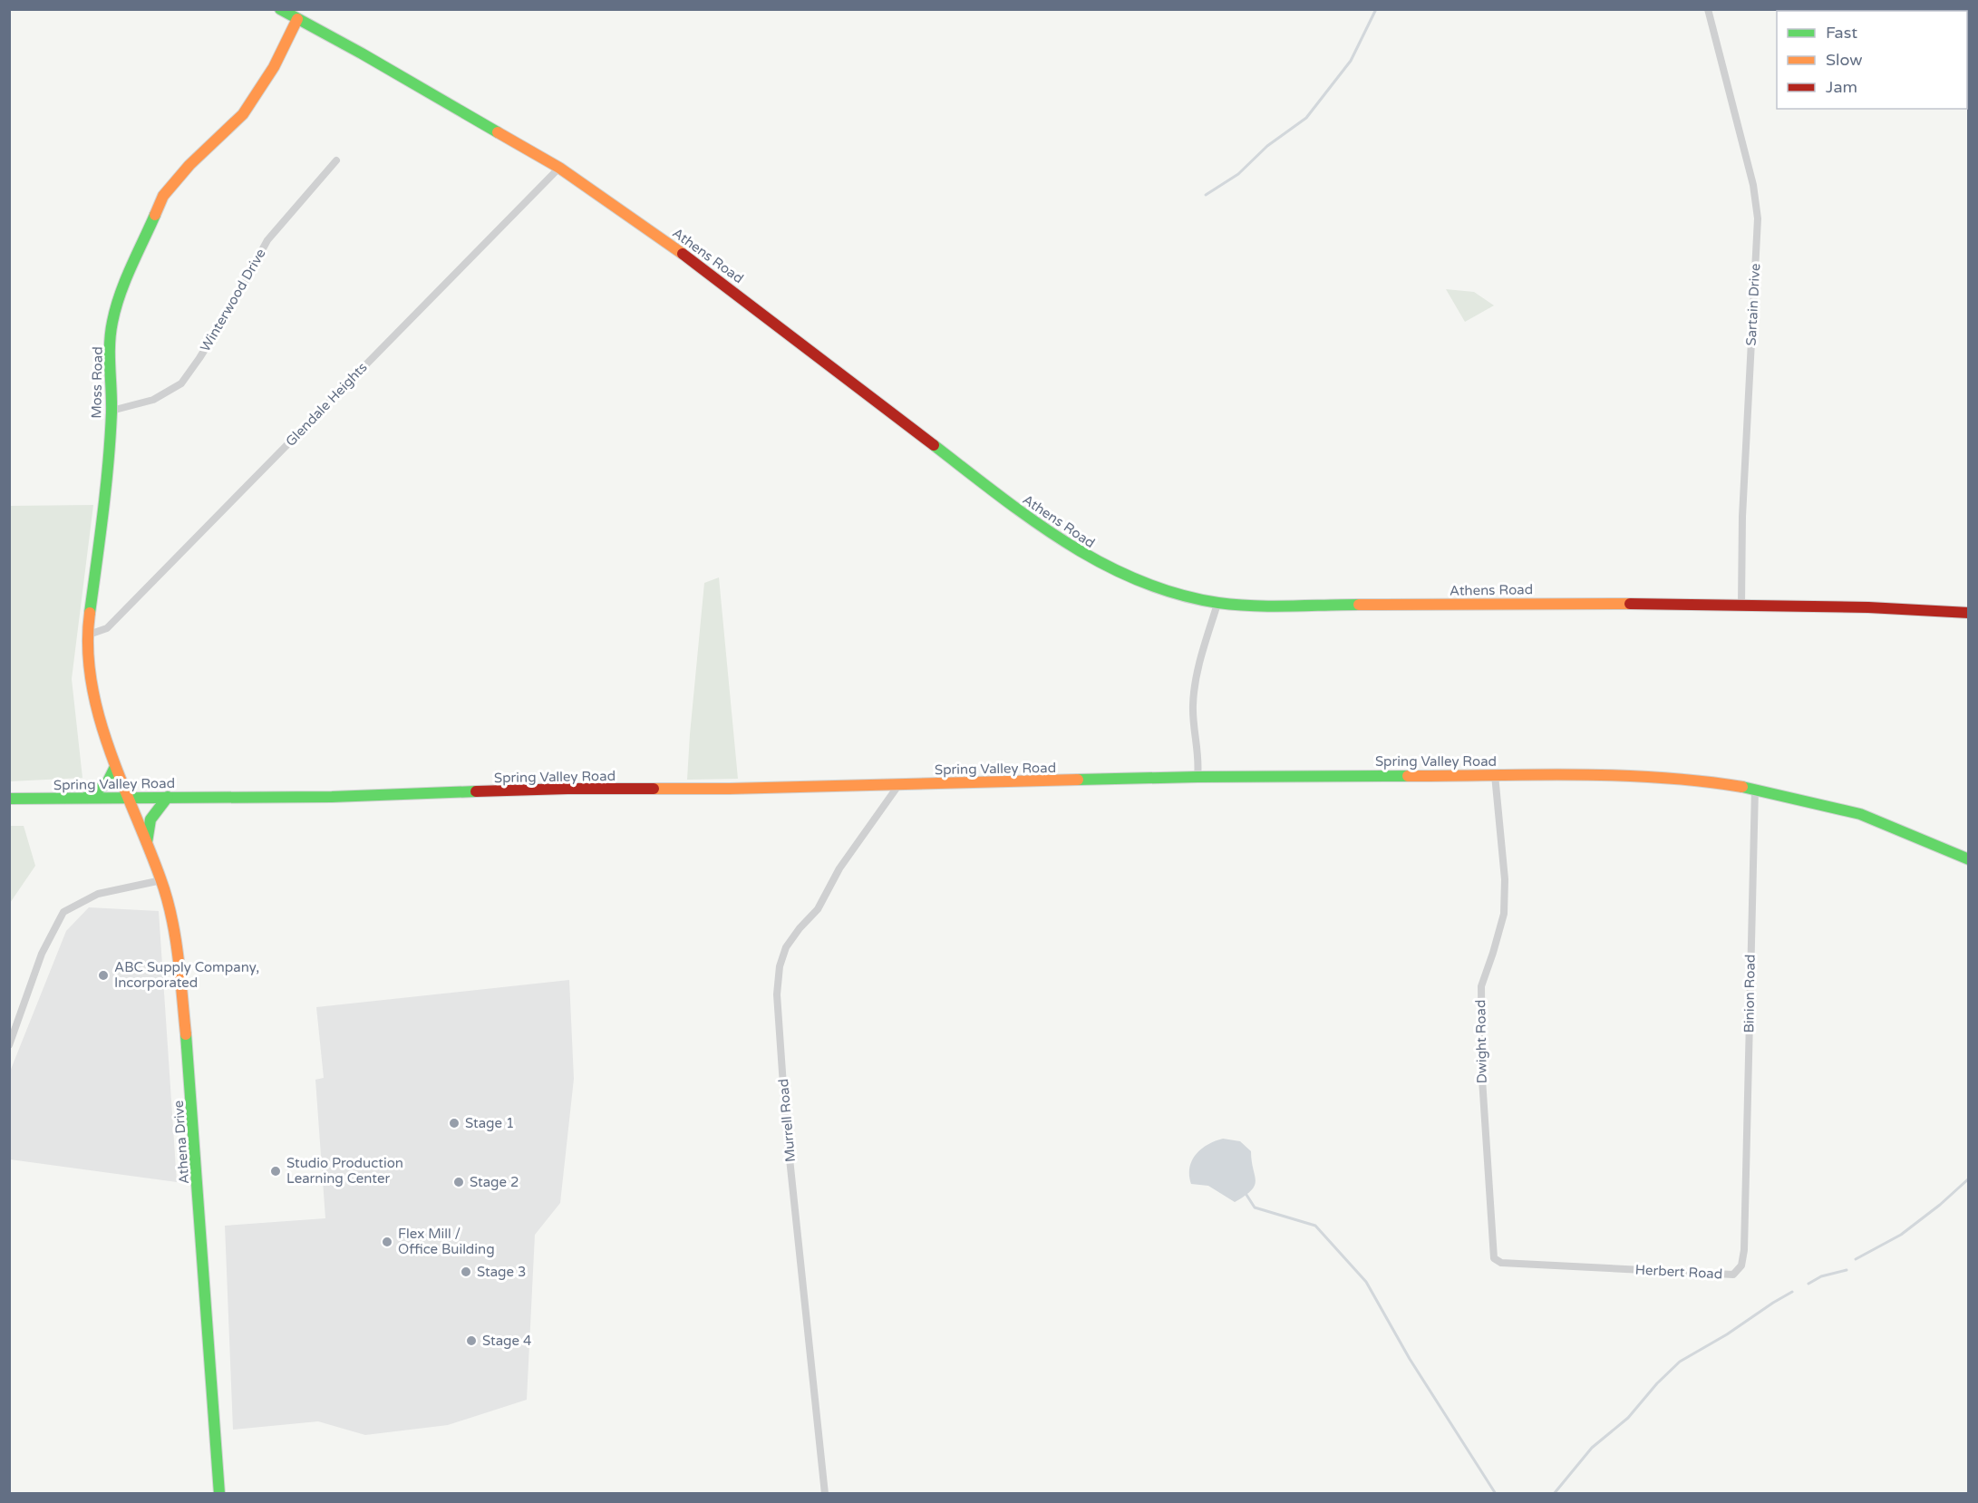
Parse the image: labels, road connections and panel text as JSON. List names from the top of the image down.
{
  "streets": {
    "street": [
      "Athens Road",
      "Winterwood Drive",
      "Sartain Drive",
      "Moss Road",
      "Glendale Heights",
      "Spring Valley Road",
      "Binion Road",
      "Dwight Road",
      "Murrell Road",
      "Athena Drive",
      "Herbert Road"
    ]
  },
  "crossings": [
    ["Athens Road", "Sartain Drive"],
    ["Athens Road", "Moss Road"],
    ["Athens Road", "Glendale Heights"],
    ["Winterwood Drive", "Moss Road"],
    ["Moss Road", "Glendale Heights"],
    ["Moss Road", "Spring Valley Road"],
    ["Moss Road", "Athena Drive"],
    ["Spring Valley Road", "Binion Road"],
    ["Spring Valley Road", "Dwight Road"],
    ["Spring Valley Road", "Murrell Road"],
    ["Spring Valley Road", "Athena Drive"],
    ["Binion Road", "Herbert Road"],
    ["Dwight Road", "Herbert Road"]
  ],
  "places": [
    "ABC Supply Company, Incorporated",
    "Stage 1",
    "Studio Production Learning Center",
    "Stage 2",
    "Flex Mill / Office Building",
    "Stage 3",
    "Stage 4"
  ],
  "legend": ["Fast", "Slow", "Jam"]
}
